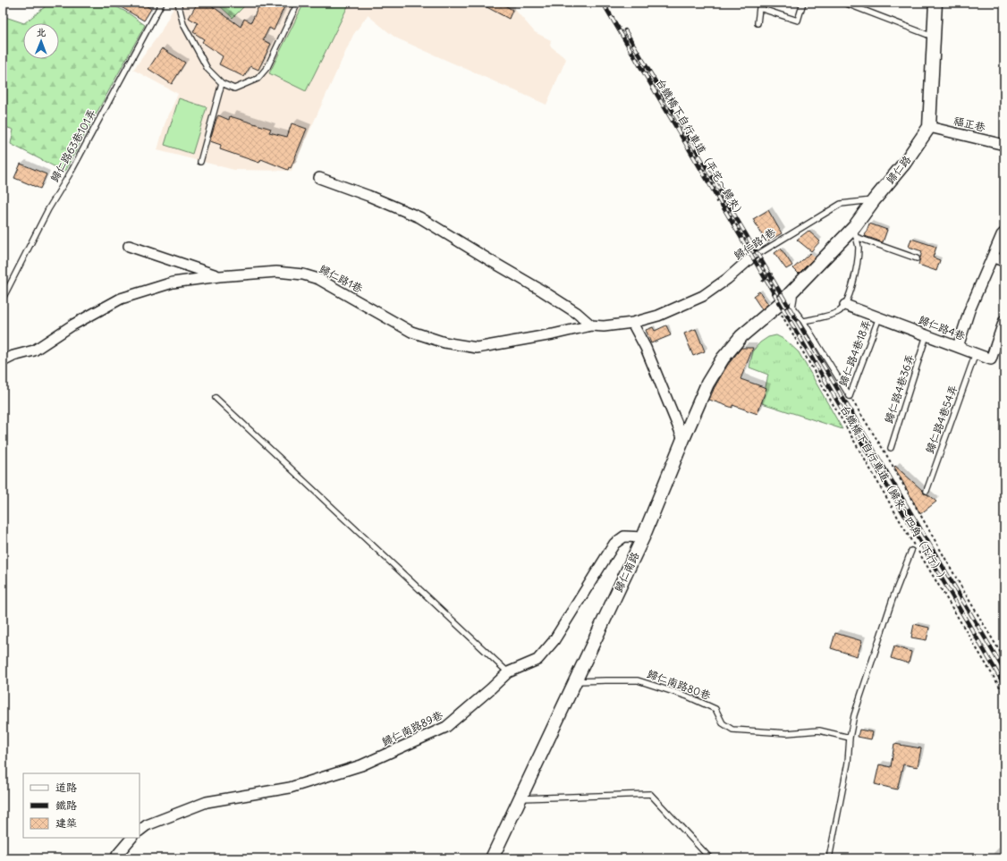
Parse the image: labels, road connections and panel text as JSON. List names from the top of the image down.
{
  "streets": {
    "street": [
      "福正巷",
      "歸仁路",
      "歸仁路1巷",
      "歸仁路4巷",
      "歸仁南路",
      "歸仁南路89巷"
    ],
    "lane": [
      "歸仁路63巷101弄",
      "歸仁路4巷18弄",
      "歸仁路4巷36弄",
      "歸仁路4巷54弄",
      "歸仁南路80巷"
    ],
    "path": ["台鐵橋下自行車道（平宅～歸來）", "台鐵橋下自行車道（歸來～四角（下行））"]
  },
  "crossings": [
    ["福正巷", "歸仁路"],
    ["台鐵橋下自行車道（平宅～歸來）", "歸仁路"],
    ["台鐵橋下自行車道（平宅～歸來）", "歸仁路1巷"],
    ["台鐵橋下自行車道（平宅～歸來）", "台鐵橋下自行車道（歸來～四角（下行））"],
    ["台鐵橋下自行車道（平宅～歸來）", "歸仁南路"],
    ["歸仁路", "歸仁路1巷"],
    ["歸仁路", "台鐵橋下自行車道（歸來～四角（下行））"],
    ["歸仁路", "歸仁南路"],
    ["歸仁路4巷", "歸仁路4巷18弄"],
    ["歸仁路4巷", "歸仁路4巷36弄"],
    ["歸仁路4巷", "歸仁路4巷54弄"],
    ["台鐵橋下自行車道（歸來～四角（下行））", "歸仁南路"],
    ["歸仁南路", "歸仁南路80巷"],
    ["歸仁南路", "歸仁南路89巷"]
  ],
  "legend": ["道路", "鐵路", "建築"],
  "north": "top"
}
